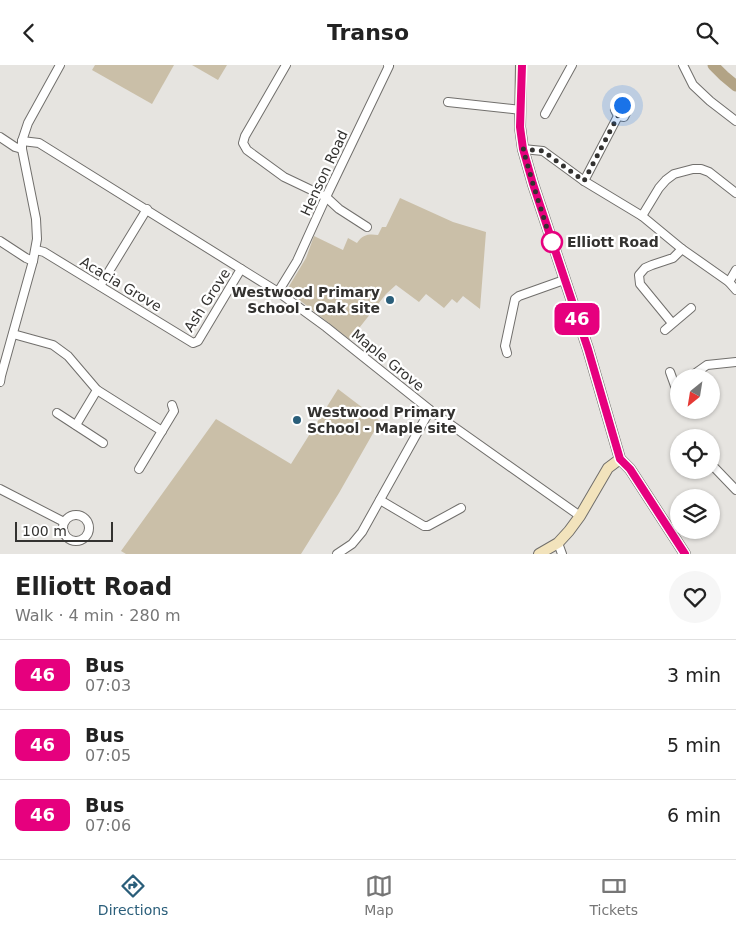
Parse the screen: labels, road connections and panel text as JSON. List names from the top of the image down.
{
  "streets": {
    "street": [
      "Henson Road",
      "Acacia Grove",
      "Ash Grove",
      "Maple Grove"
    ]
  },
  "crossings": [
    ["Henson Road", "Maple Grove"],
    ["Acacia Grove", "Ash Grove"],
    ["Ash Grove", "Maple Grove"]
  ],
  "places": ["Elliott Road", "Westwood Primary School - Oak site", "Westwood Primary School - Maple site"],
  "lines": ["bus line 46"],
  "scale_bar": "100 m",
  "north": "bottom left",
  "page": {
    "header": "Transo",
    "on_map": "46",
    "scale": "100 m",
    "heading": ["Elliott Road", "Walk · 4 min · 280 m"],
    "list": [
      {
        "mark": "46",
        "name": "Bus",
        "note": "07:03",
        "value": "3 min"
      },
      {
        "mark": "46",
        "name": "Bus",
        "note": "07:05",
        "value": "5 min"
      },
      {
        "mark": "46",
        "name": "Bus",
        "note": "07:06",
        "value": "6 min"
      }
    ],
    "tabs": ["Directions", "Map", "Tickets"]
  }
}
